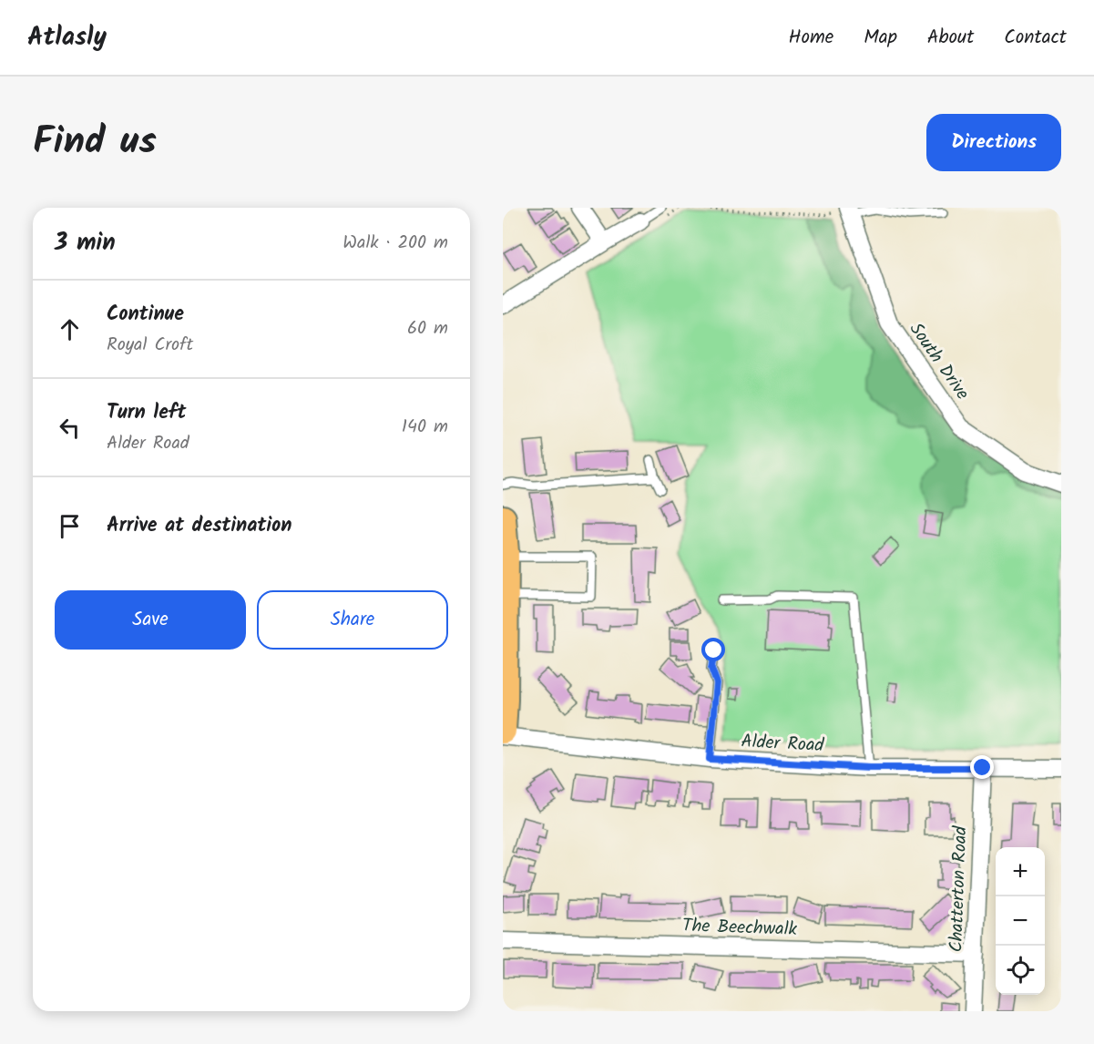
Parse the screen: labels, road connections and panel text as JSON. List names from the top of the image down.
{
  "streets": {
    "street": [
      "South Drive",
      "Alder Road",
      "Chatterton Road",
      "The Beechwalk"
    ]
  },
  "crossings": [
    ["Alder Road", "Chatterton Road"],
    ["Chatterton Road", "The Beechwalk"]
  ],
  "page": {
    "header": "Atlasly",
    "nav": [
      "Home",
      "Map",
      "About",
      "Contact"
    ],
    "title": "Find us",
    "buttons": [
      "Directions",
      ["Save", "Share"]
    ],
    "heading": ["3 min", "Walk · 200 m"],
    "list": [
      ["Continue", "Royal Croft", "60 m"],
      ["Turn left", "Alder Road", "140 m"],
      "Arrive at destination"
    ],
    "map_buttons": ["+", "−"]
  }
}
